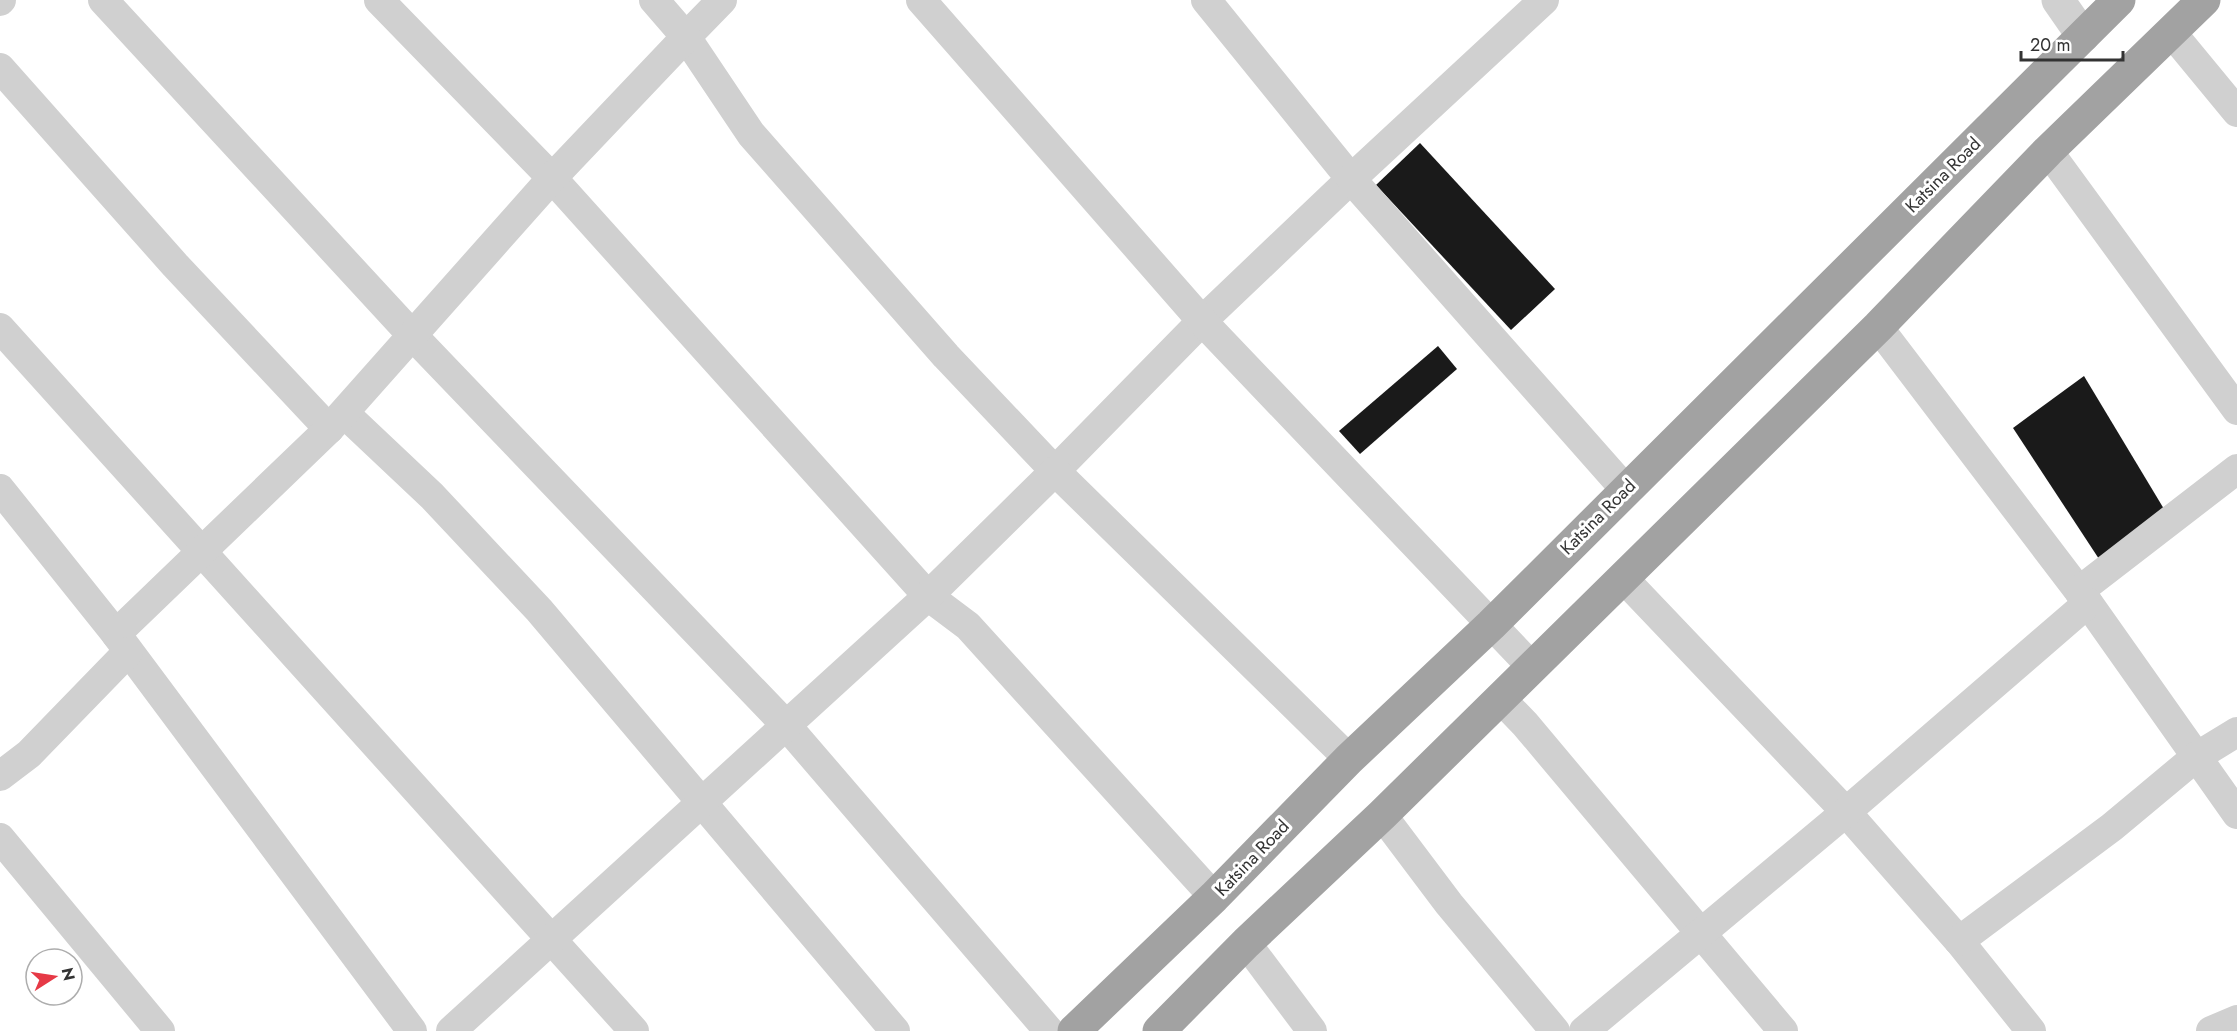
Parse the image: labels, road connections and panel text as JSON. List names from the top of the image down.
{
  "streets": {
    "highway": ["Katsina Road"]
  },
  "scale_bar": "20 m",
  "north": "right"
}
